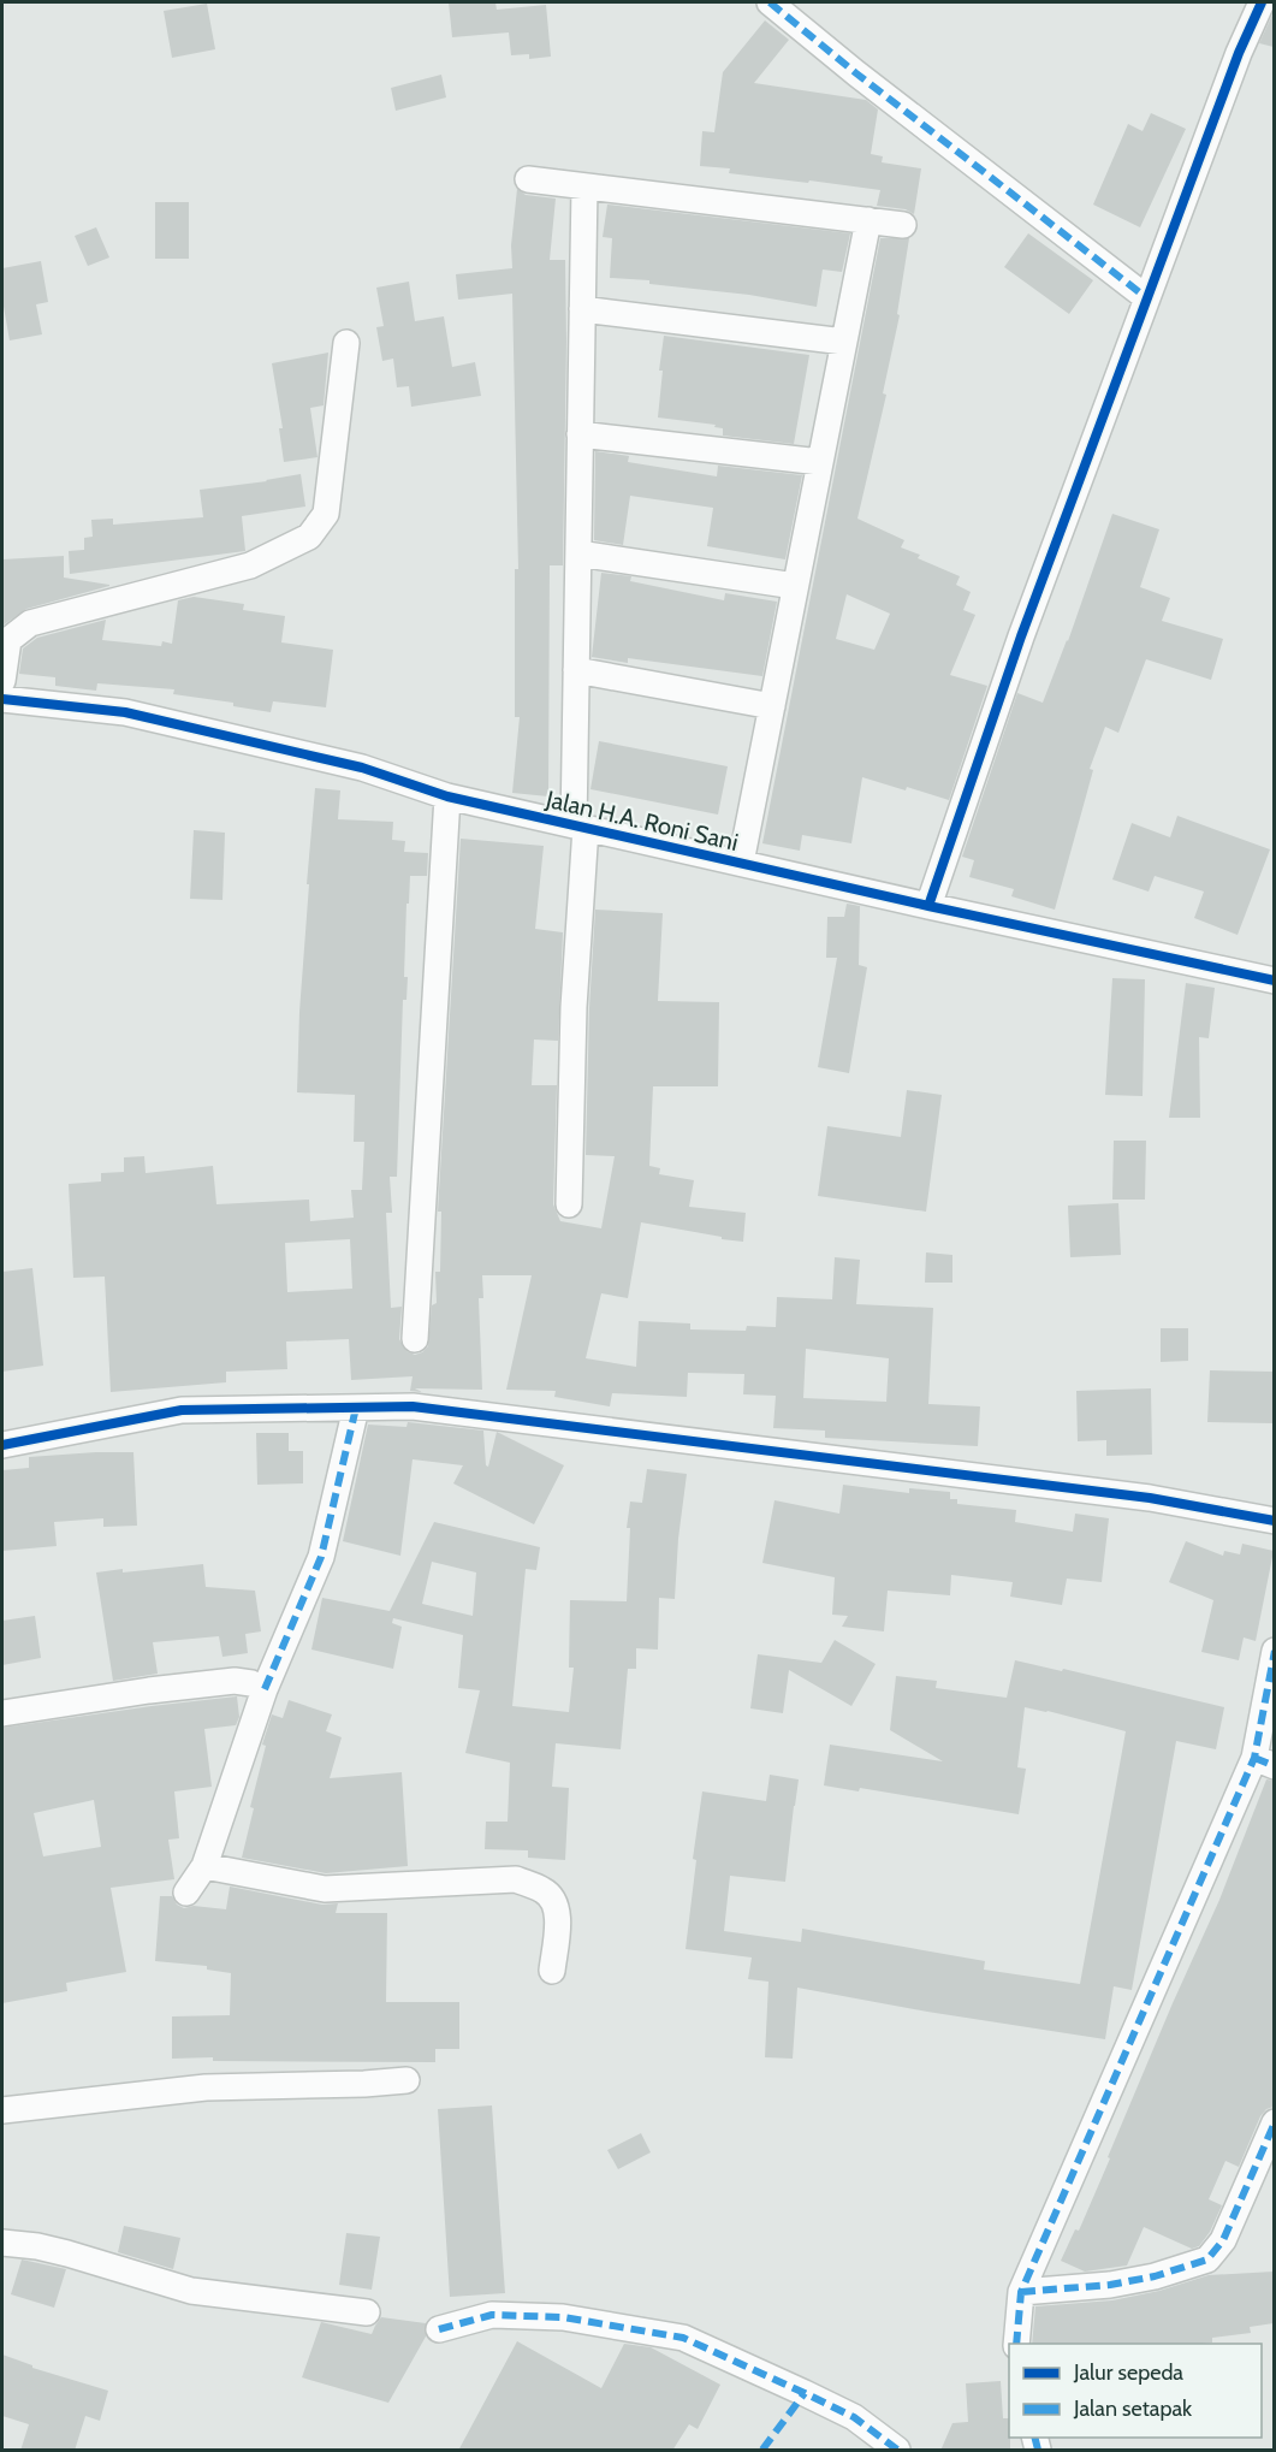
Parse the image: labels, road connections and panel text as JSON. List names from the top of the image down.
{
  "streets": {
    "street": ["Jalan H.A. Roni Sani"]
  },
  "legend": ["Jalur sepeda", "Jalan setapak"]
}
